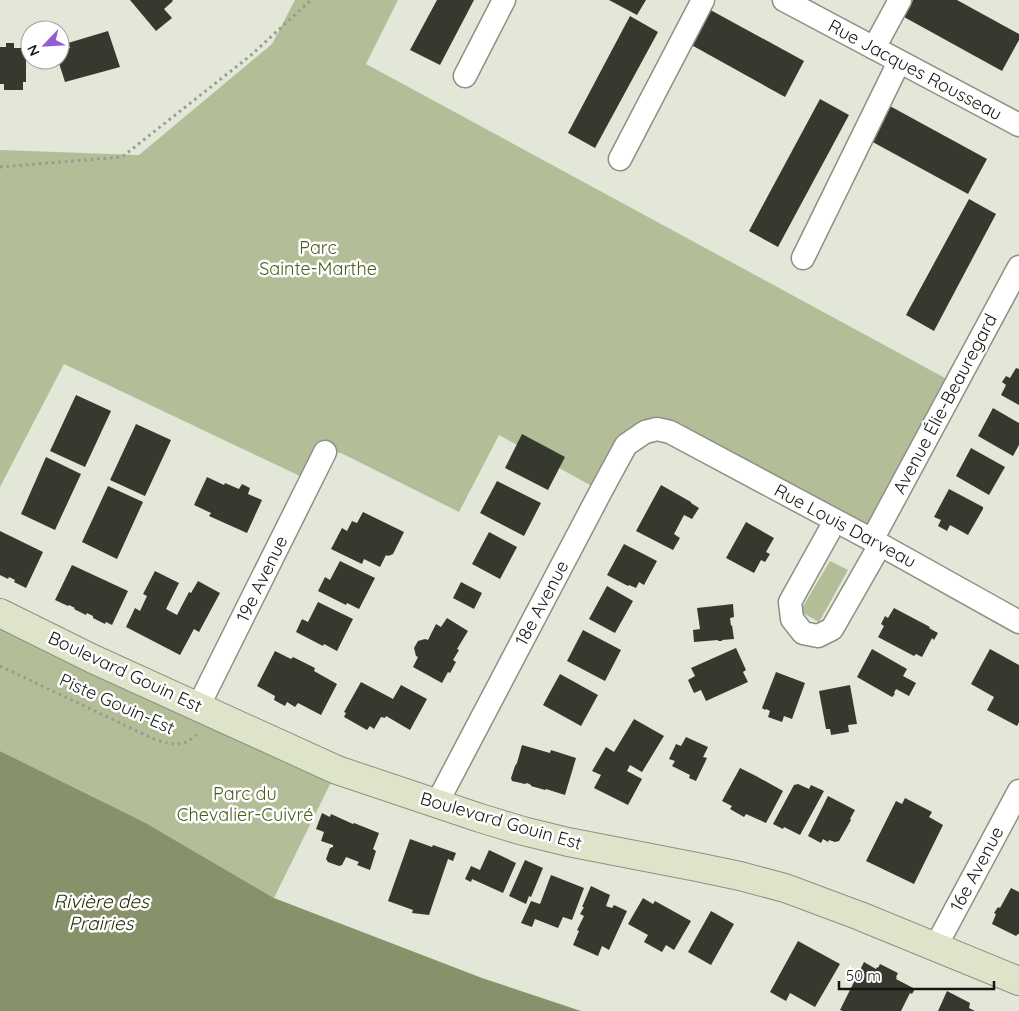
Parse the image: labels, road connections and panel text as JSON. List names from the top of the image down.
{
  "streets": {
    "street": [
      "Rue Jacques Rousseau",
      "Avenue Élie-Beauregard",
      "Rue Louis Darveau",
      "19e Avenue",
      "18e Avenue",
      "Boulevard Gouin Est",
      "16e Avenue"
    ],
    "path": ["Piste Gouin-Est"]
  },
  "crossings": [
    ["Avenue Élie-Beauregard", "Rue Louis Darveau"],
    ["Rue Louis Darveau", "18e Avenue"],
    ["19e Avenue", "Boulevard Gouin Est"],
    ["19e Avenue", "Piste Gouin-Est"],
    ["18e Avenue", "Boulevard Gouin Est"],
    ["Boulevard Gouin Est", "Piste Gouin-Est"],
    ["Boulevard Gouin Est", "16e Avenue"]
  ],
  "water": ["Rivière des Prairies"],
  "parks": ["Parc Sainte-Marthe", "Parc du Chevalier-Cuivré"],
  "scale_bar": "50 m",
  "north": "bottom left"
}
